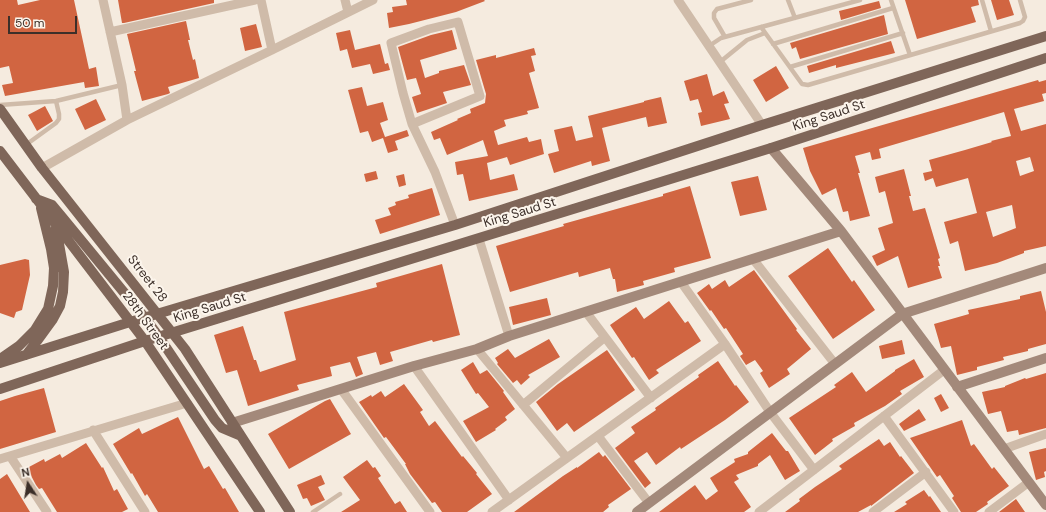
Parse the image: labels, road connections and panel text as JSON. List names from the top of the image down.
{
  "streets": {
    "main road": ["King Saud St", "Street 28", "28th Street"]
  },
  "crossings": [
    ["King Saud St", "Street 28"],
    ["King Saud St", "28th Street"]
  ],
  "scale_bar": "50 m",
  "north": "top"
}
